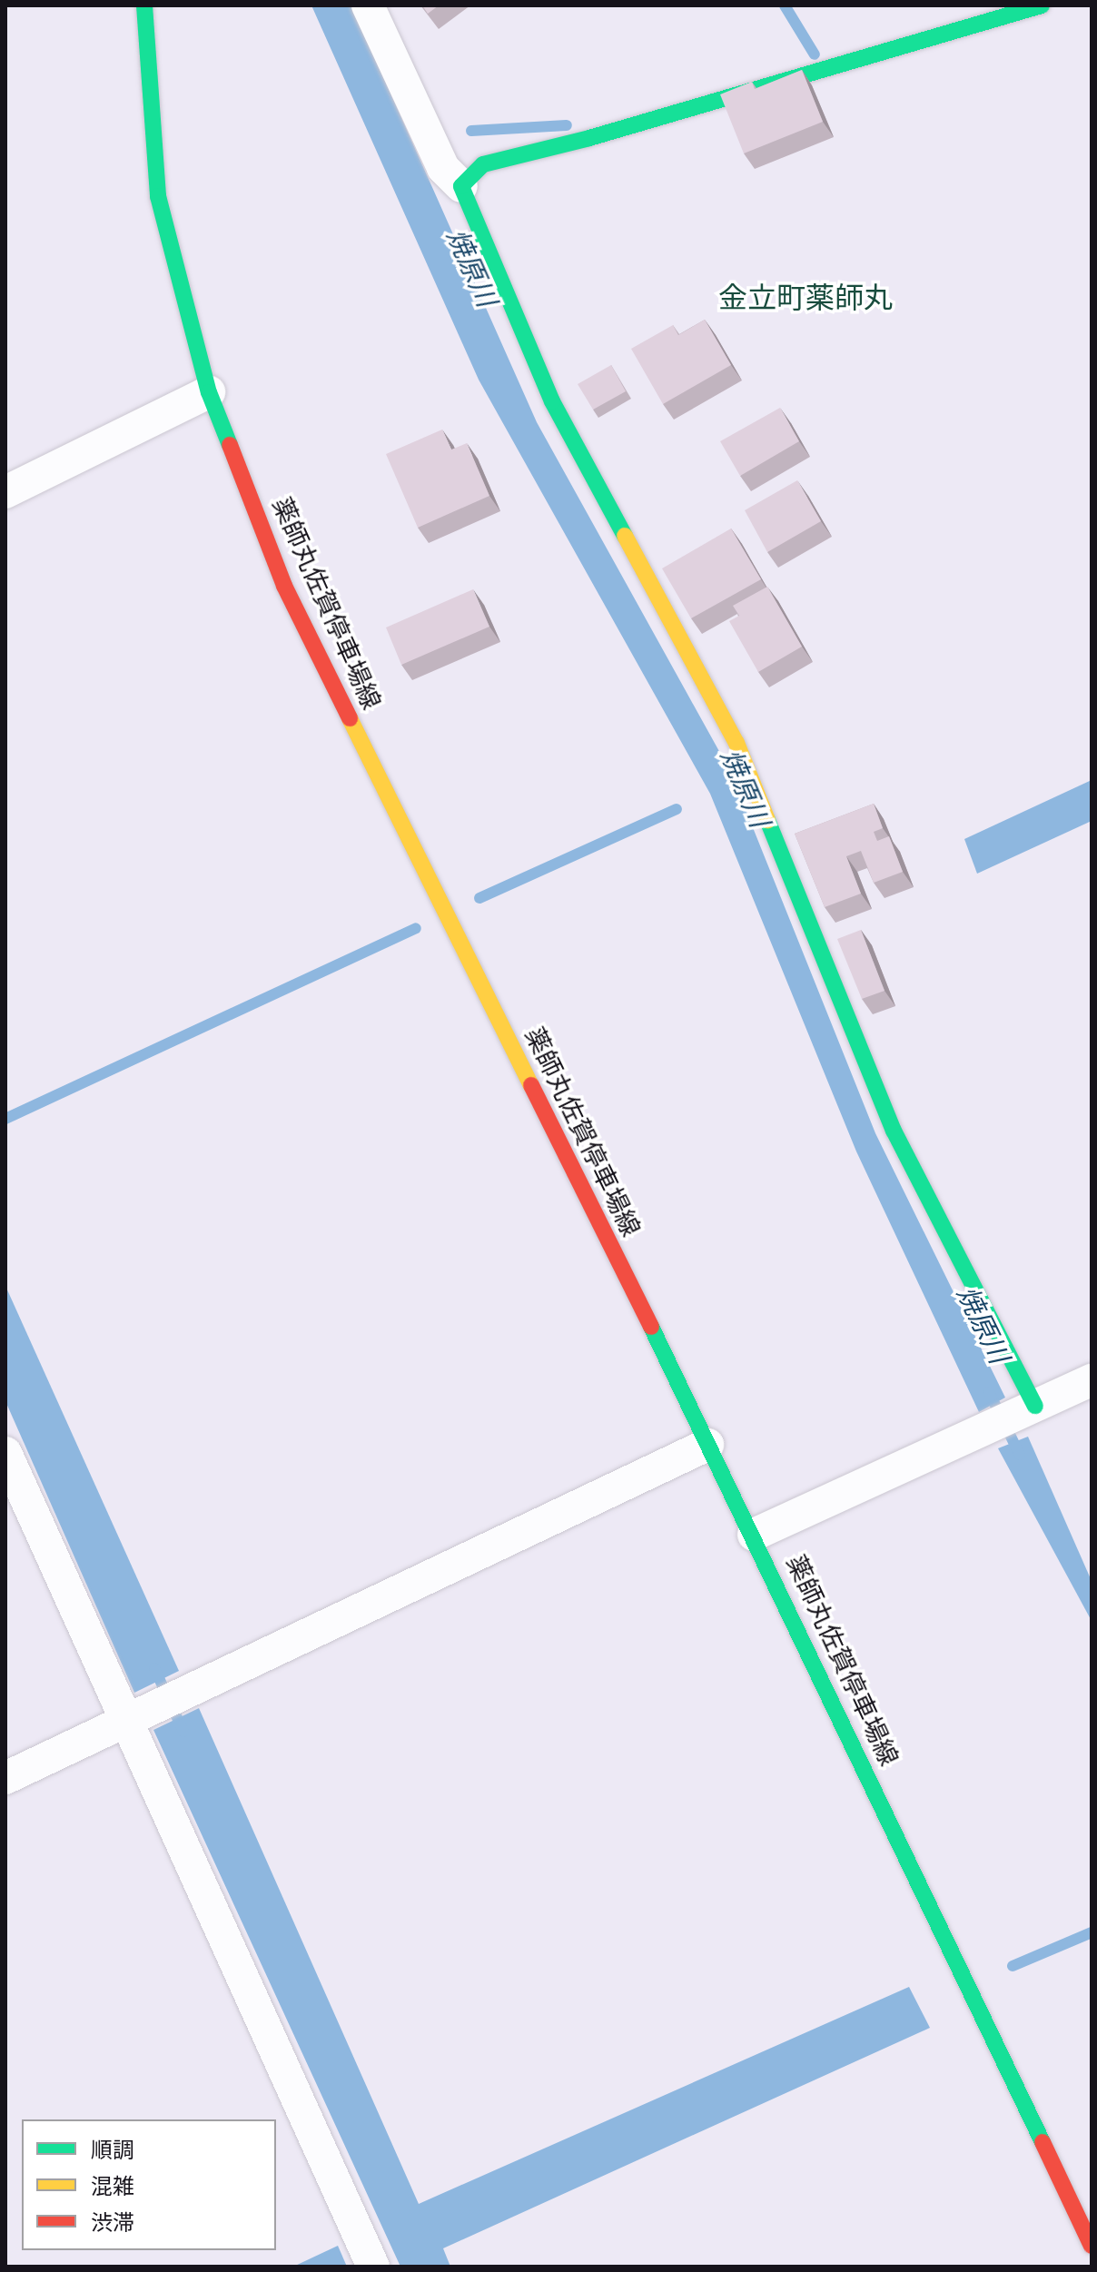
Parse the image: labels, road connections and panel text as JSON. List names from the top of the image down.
{
  "streets": {
    "main road": ["薬師丸佐賀停車場線"]
  },
  "districts": ["金立町薬師丸"],
  "water": ["焼原川"],
  "legend": ["順調", "混雑", "渋滞"]
}
